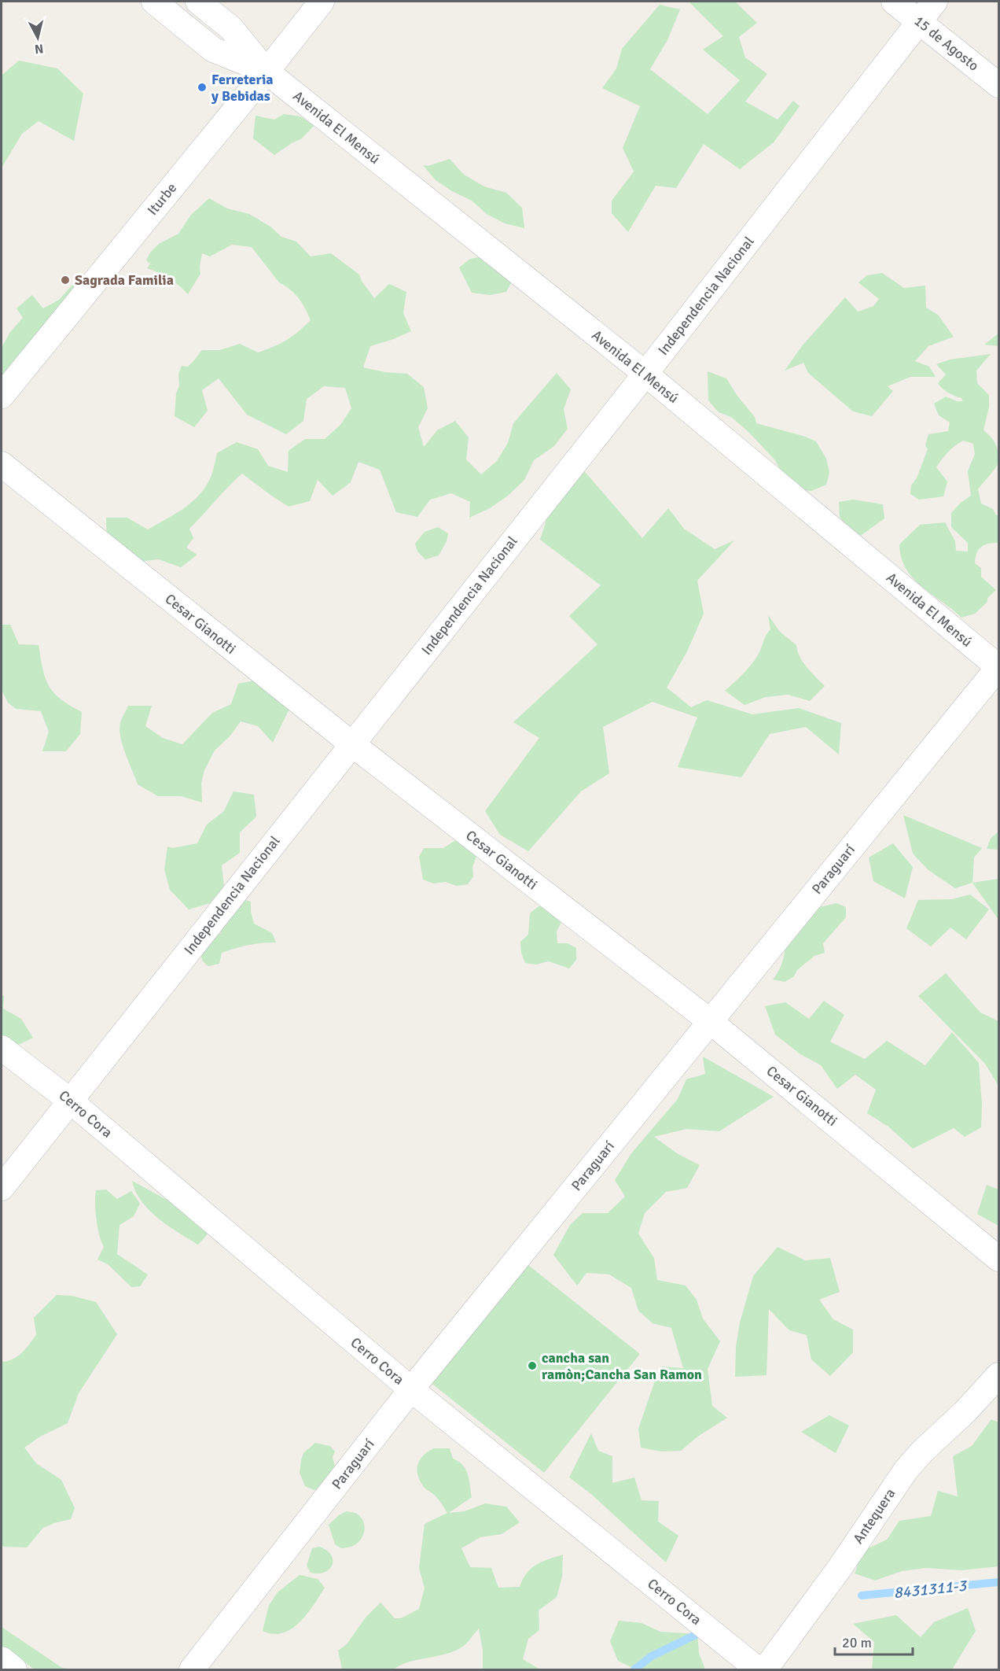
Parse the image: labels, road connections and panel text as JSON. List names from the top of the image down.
{
  "streets": {
    "street": [
      "15 de Agosto",
      "Avenida El Mensú",
      "Iturbe",
      "Independencia Nacional",
      "Cesar Gianotti",
      "Paraguarí",
      "Cerro Cora",
      "Antequera"
    ]
  },
  "crossings": [
    ["15 de Agosto", "Independencia Nacional"],
    ["Avenida El Mensú", "Iturbe"],
    ["Avenida El Mensú", "Independencia Nacional"],
    ["Avenida El Mensú", "Paraguarí"],
    ["Independencia Nacional", "Cesar Gianotti"],
    ["Independencia Nacional", "Cerro Cora"],
    ["Cesar Gianotti", "Paraguarí"],
    ["Paraguarí", "Cerro Cora"]
  ],
  "water": ["8431311-3"],
  "places": ["Ferreteria y Bebidas", "Sagrada Familia", "cancha san ramòn;Cancha San Ramon"],
  "scale_bar": "20 m",
  "north": "bottom"
}
